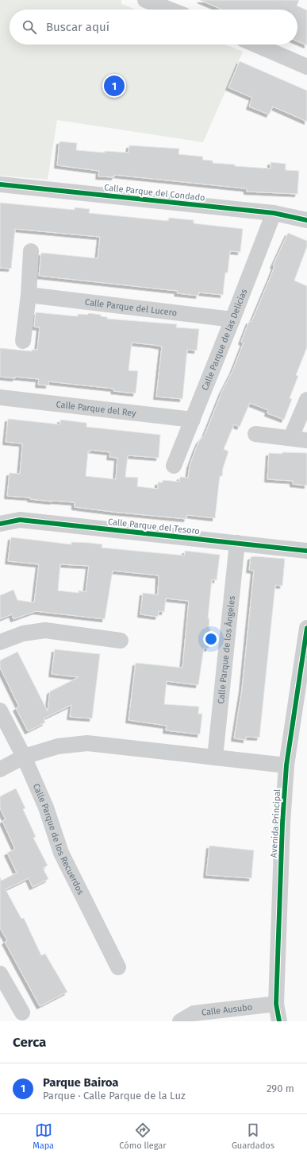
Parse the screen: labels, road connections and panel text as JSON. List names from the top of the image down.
{
  "streets": {
    "street": [
      "Calle Parque del Condado",
      "Calle Parque del Lucero",
      "Calle Parque de las Delicias",
      "Calle Parque del Rey",
      "Calle Parque del Tesoro",
      "Calle Parque de los Ángeles",
      "Avenida Principal",
      "Calle Parque de los Recuerdos",
      "Calle Ausubo"
    ]
  },
  "crossings": [
    ["Calle Parque del Condado", "Calle Parque de las Delicias"],
    ["Calle Parque del Lucero", "Calle Parque de las Delicias"],
    ["Calle Parque de las Delicias", "Calle Parque del Rey"],
    ["Calle Parque del Tesoro", "Calle Parque de los Ángeles"],
    ["Avenida Principal", "Calle Ausubo"]
  ],
  "page": {
    "search": "Buscar aquí",
    "pins": "1",
    "heading": "Cerca",
    "list": [
      {
        "mark": "1",
        "name": "Parque Bairoa",
        "note": "Parque · Calle Parque de la Luz",
        "value": "290 m"
      }
    ],
    "nav": ["Mapa", "Cómo llegar", "Guardados"]
  }
}
